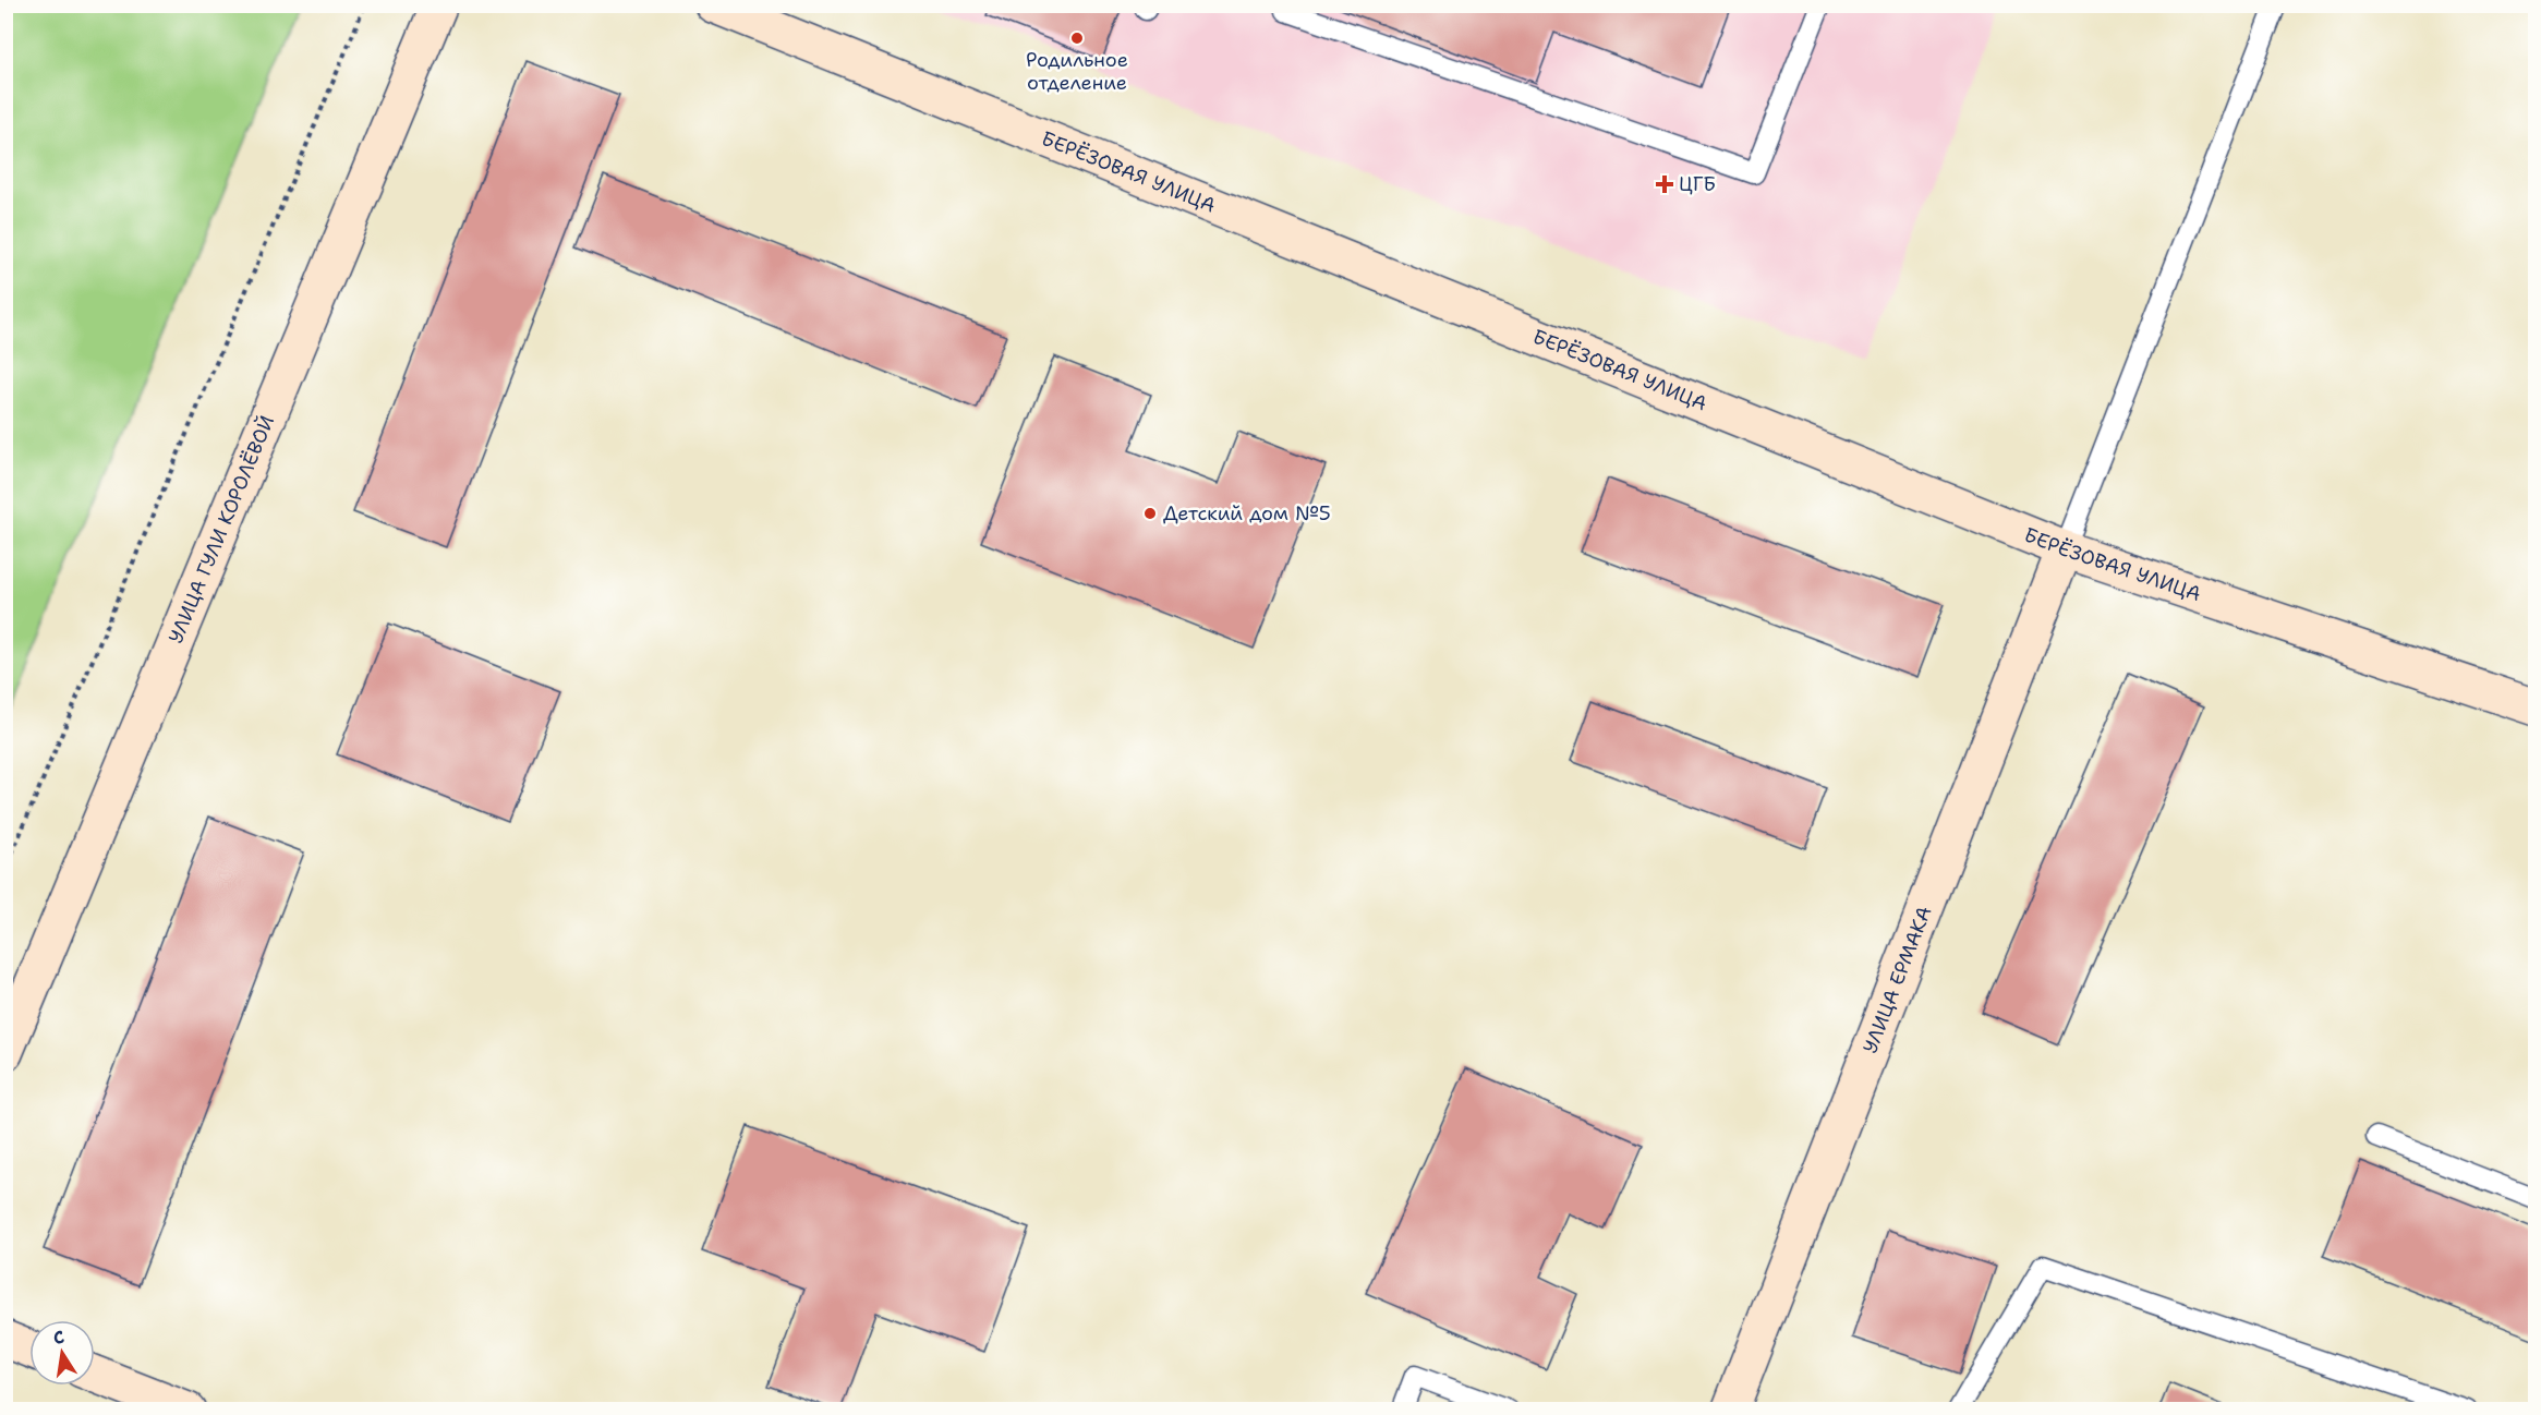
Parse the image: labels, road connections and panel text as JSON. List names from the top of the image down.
{
  "streets": {
    "street": ["БЕРЁЗОВАЯ УЛИЦА", "УЛИЦА ГУЛИ КОРОЛЁВОЙ", "УЛИЦА ЕРМАКА"]
  },
  "crossings": [
    ["БЕРЁЗОВАЯ УЛИЦА", "УЛИЦА ЕРМАКА"]
  ],
  "places": {
    "other": ["Родильное отделение", "Детский дом №5"],
    "health": ["ЦГБ"]
  },
  "north": "top"
}
